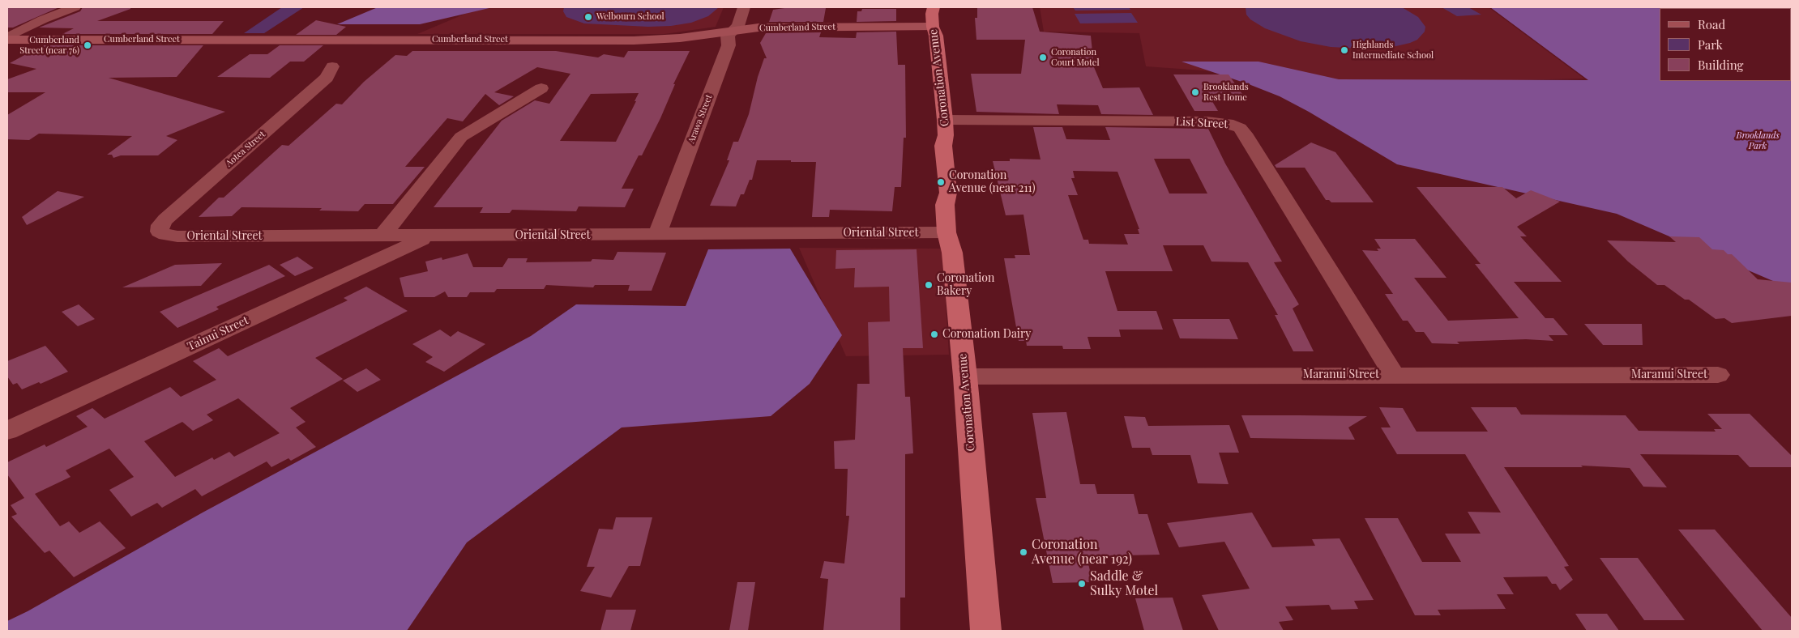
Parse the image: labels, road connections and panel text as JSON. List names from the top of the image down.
{
  "streets": {
    "highway": ["Coronation Avenue"],
    "main road": ["Cumberland Street"],
    "street": [
      "Arawa Street",
      "List Street",
      "Aotea Street",
      "Oriental Street",
      "Tainui Street",
      "Maranui Street"
    ]
  },
  "crossings": [
    ["Cumberland Street", "Coronation Avenue"],
    ["Cumberland Street", "Arawa Street"],
    ["Coronation Avenue", "List Street"],
    ["Coronation Avenue", "Oriental Street"],
    ["Coronation Avenue", "Maranui Street"],
    ["Arawa Street", "Oriental Street"],
    ["List Street", "Maranui Street"],
    ["Aotea Street", "Oriental Street"],
    ["Oriental Street", "Tainui Street"]
  ],
  "parks": ["Brooklands Park"],
  "places": [
    "Welbourn School",
    "Cumberland Street (near 76)",
    "Highlands Intermediate School",
    "Coronation Court Motel",
    "Brooklands Rest Home",
    "Coronation Avenue (near 211)",
    "Coronation Bakery",
    "Coronation Dairy",
    "Coronation Avenue (near 192)",
    "Saddle & Sulky Motel"
  ],
  "legend": ["Road", "Park", "Building"]
}
